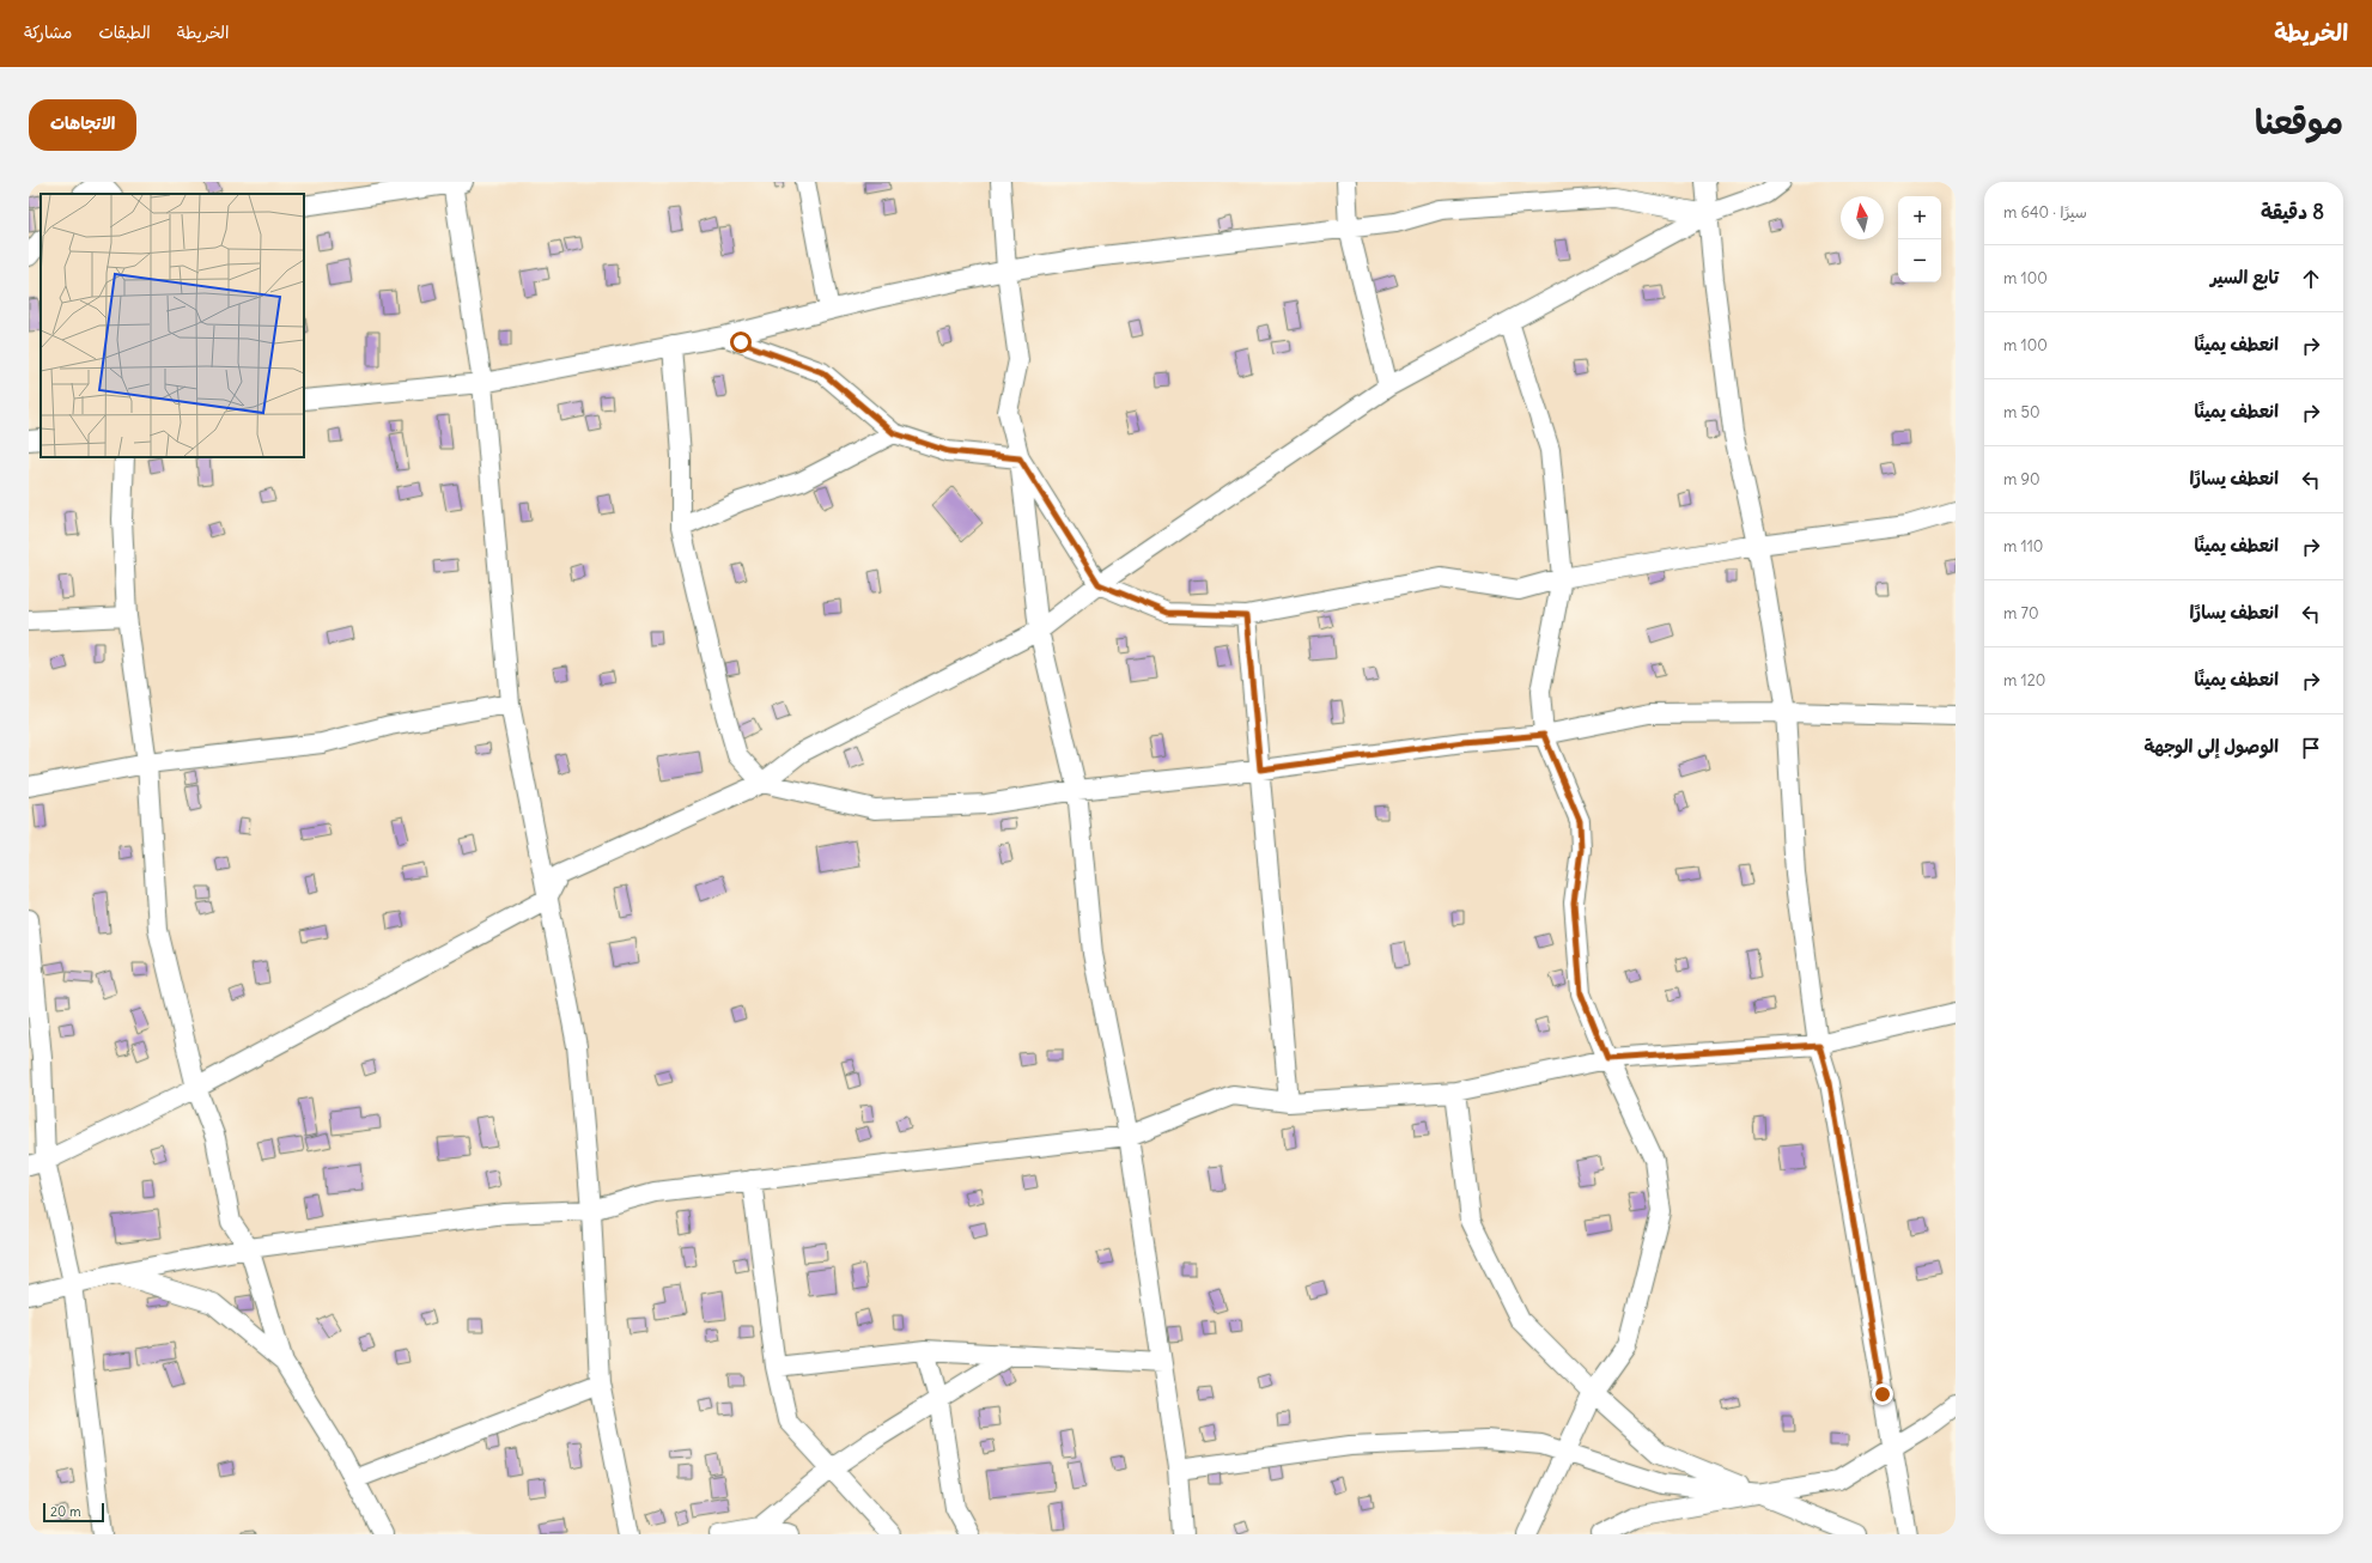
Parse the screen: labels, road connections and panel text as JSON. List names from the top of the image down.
{
  "scale_bar": "20 m",
  "north": "top",
  "page": {
    "header": "الخريطة",
    "nav": ["الخريطة", "الطبقات", "مشاركة"],
    "title": "موقعنا",
    "buttons": "الاتجاهات",
    "heading": ["8 دقيقة", "سيرًا · 640 m"],
    "map_buttons": ["+", "−"],
    "list": [
      ["تابع السير", "100 m"],
      ["انعطف يمينًا", "100 m"],
      ["انعطف يمينًا", "50 m"],
      ["انعطف يسارًا", "90 m"],
      ["انعطف يمينًا", "110 m"],
      ["انعطف يسارًا", "70 m"],
      ["انعطف يمينًا", "120 m"],
      "الوصول إلى الوجهة"
    ],
    "scale": "20 m"
  }
}
